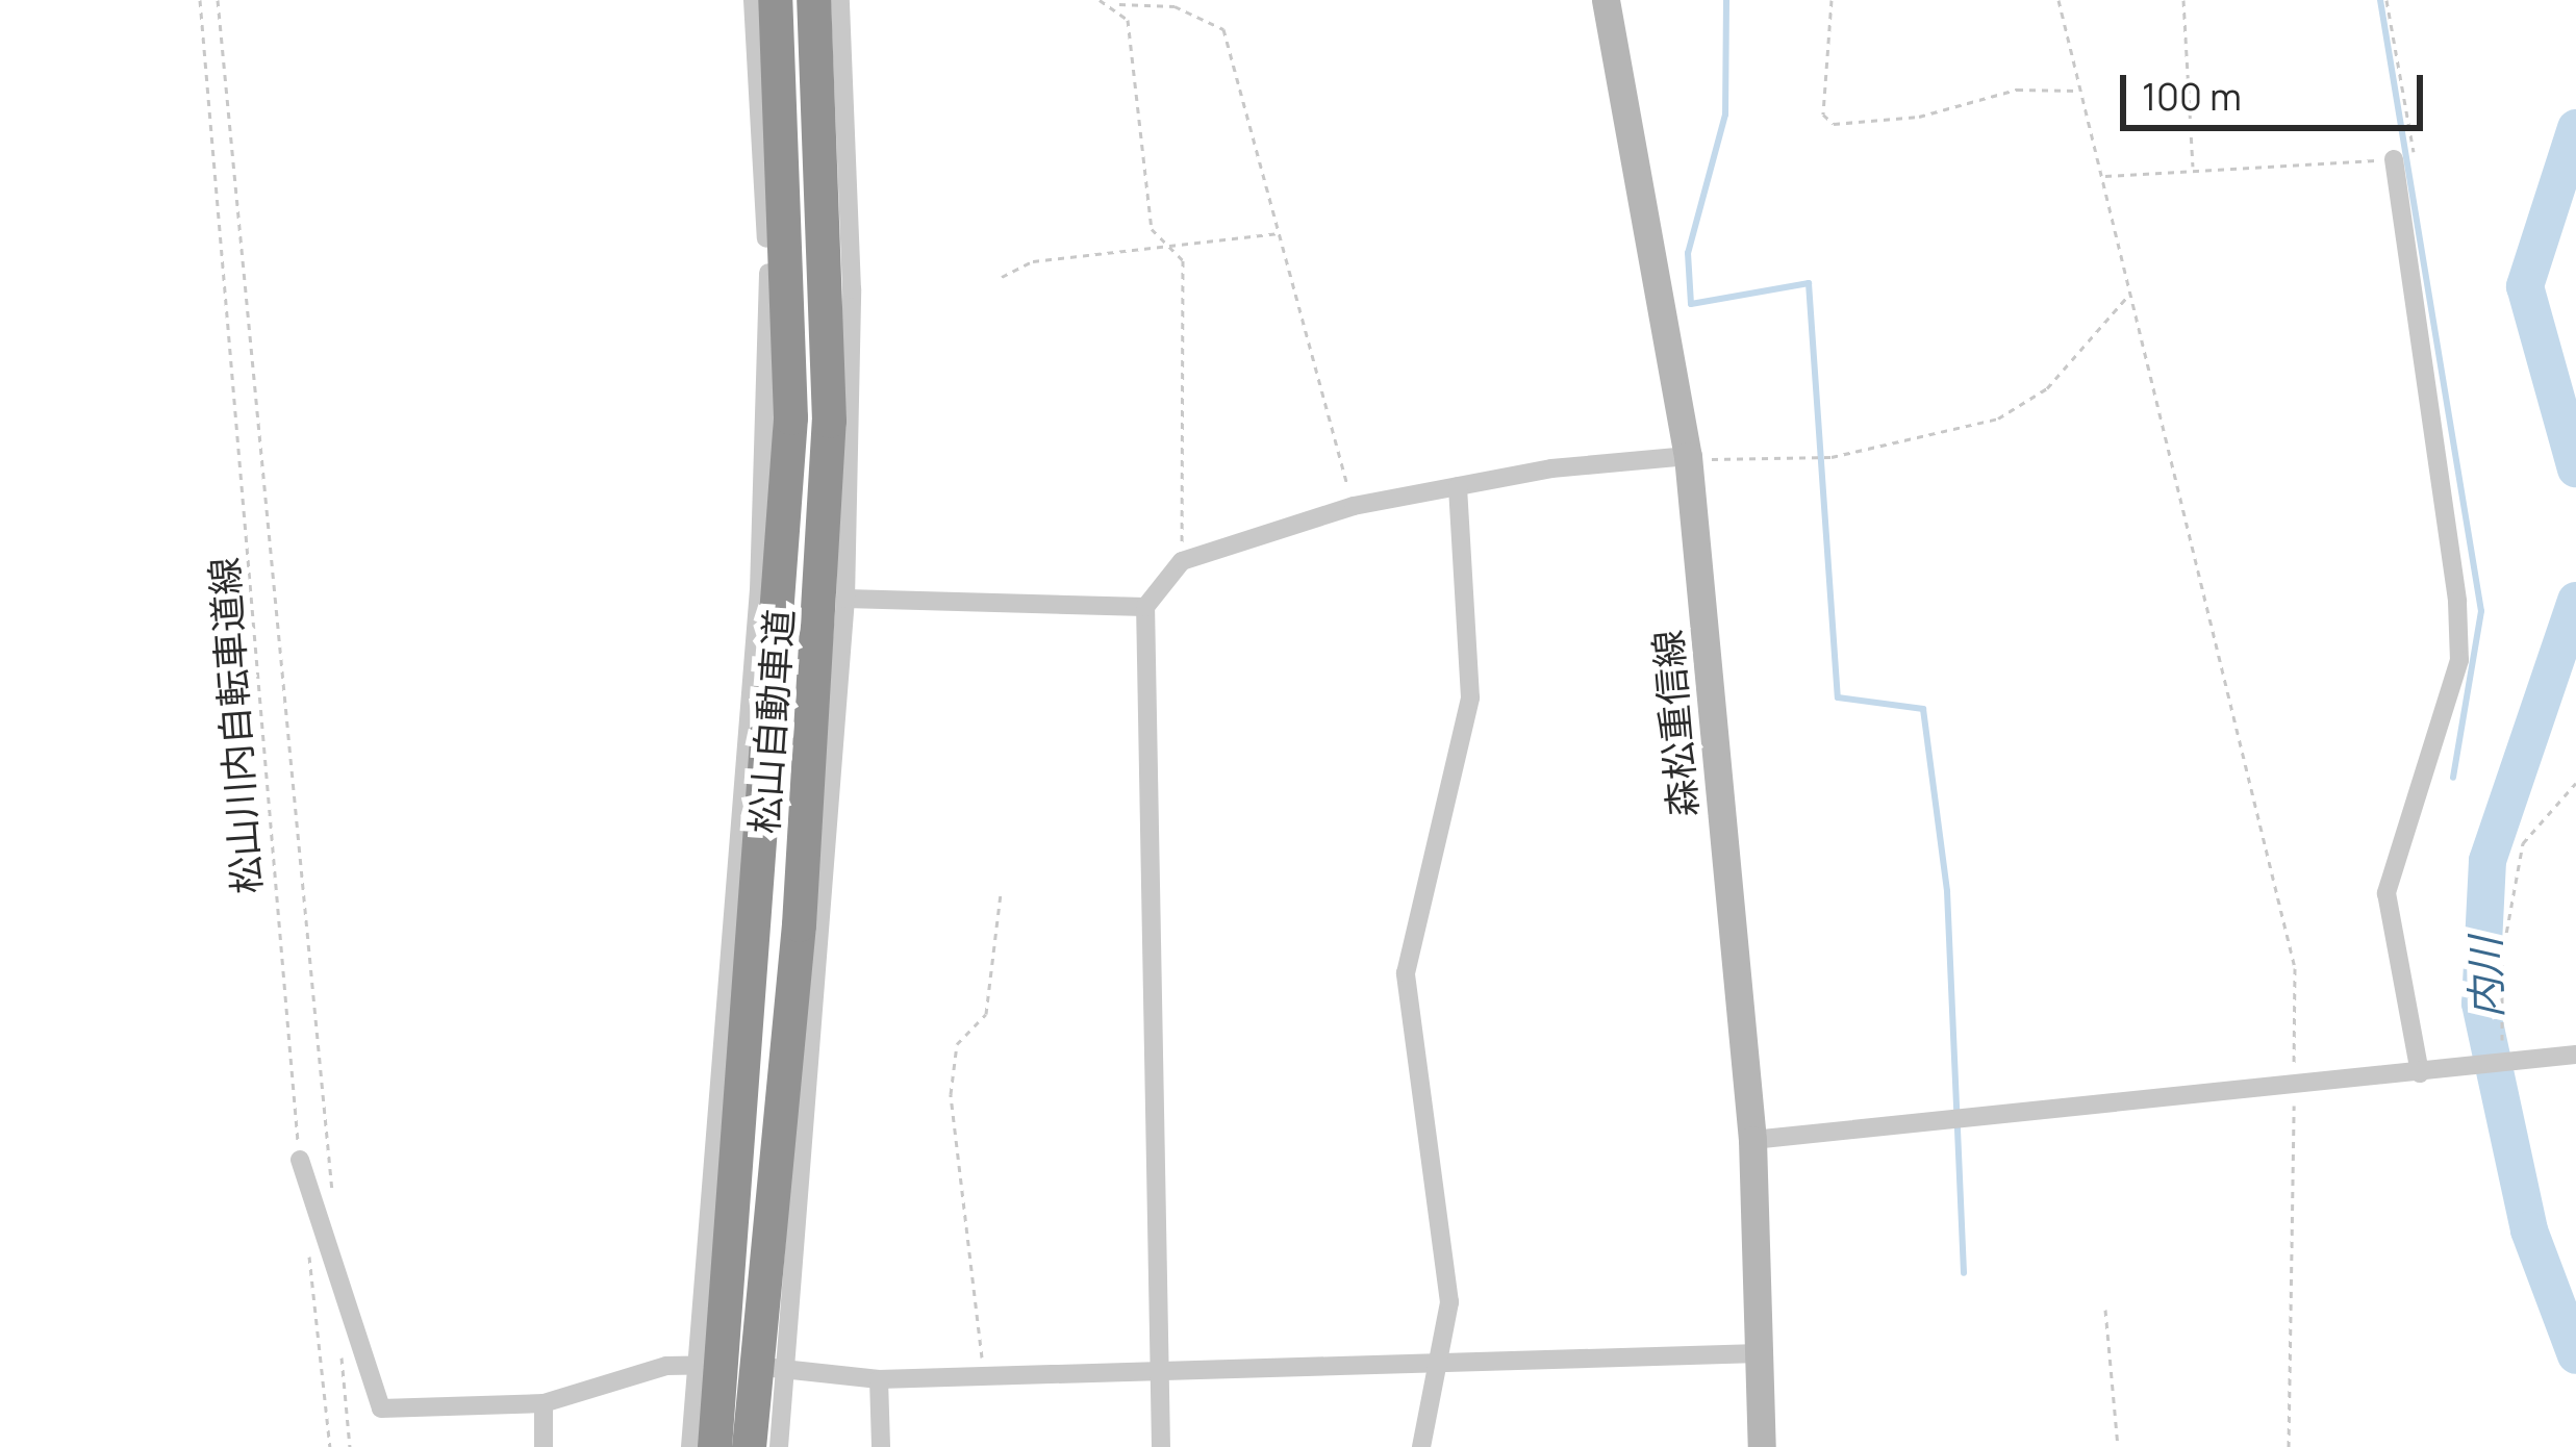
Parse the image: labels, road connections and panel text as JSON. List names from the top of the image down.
{
  "streets": {
    "highway": ["松山自動車道"],
    "main road": ["森松重信線"],
    "path": ["松山川内自転車道線"]
  },
  "water": ["内川"],
  "scale_bar": "100 m"
}
